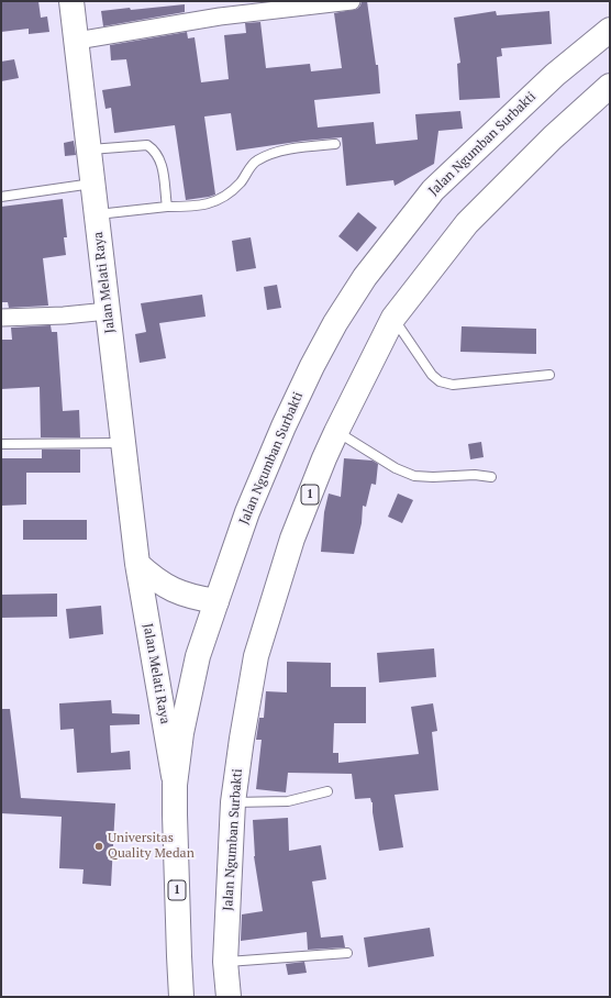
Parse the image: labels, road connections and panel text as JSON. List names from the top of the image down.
{
  "streets": {
    "main road": ["Jalan Ngumban Surbakti", "Jalan Melati Raya", "1"]
  },
  "crossings": [
    ["Jalan Ngumban Surbakti", "Jalan Melati Raya"]
  ],
  "places": ["Universitas Quality Medan"]
}
